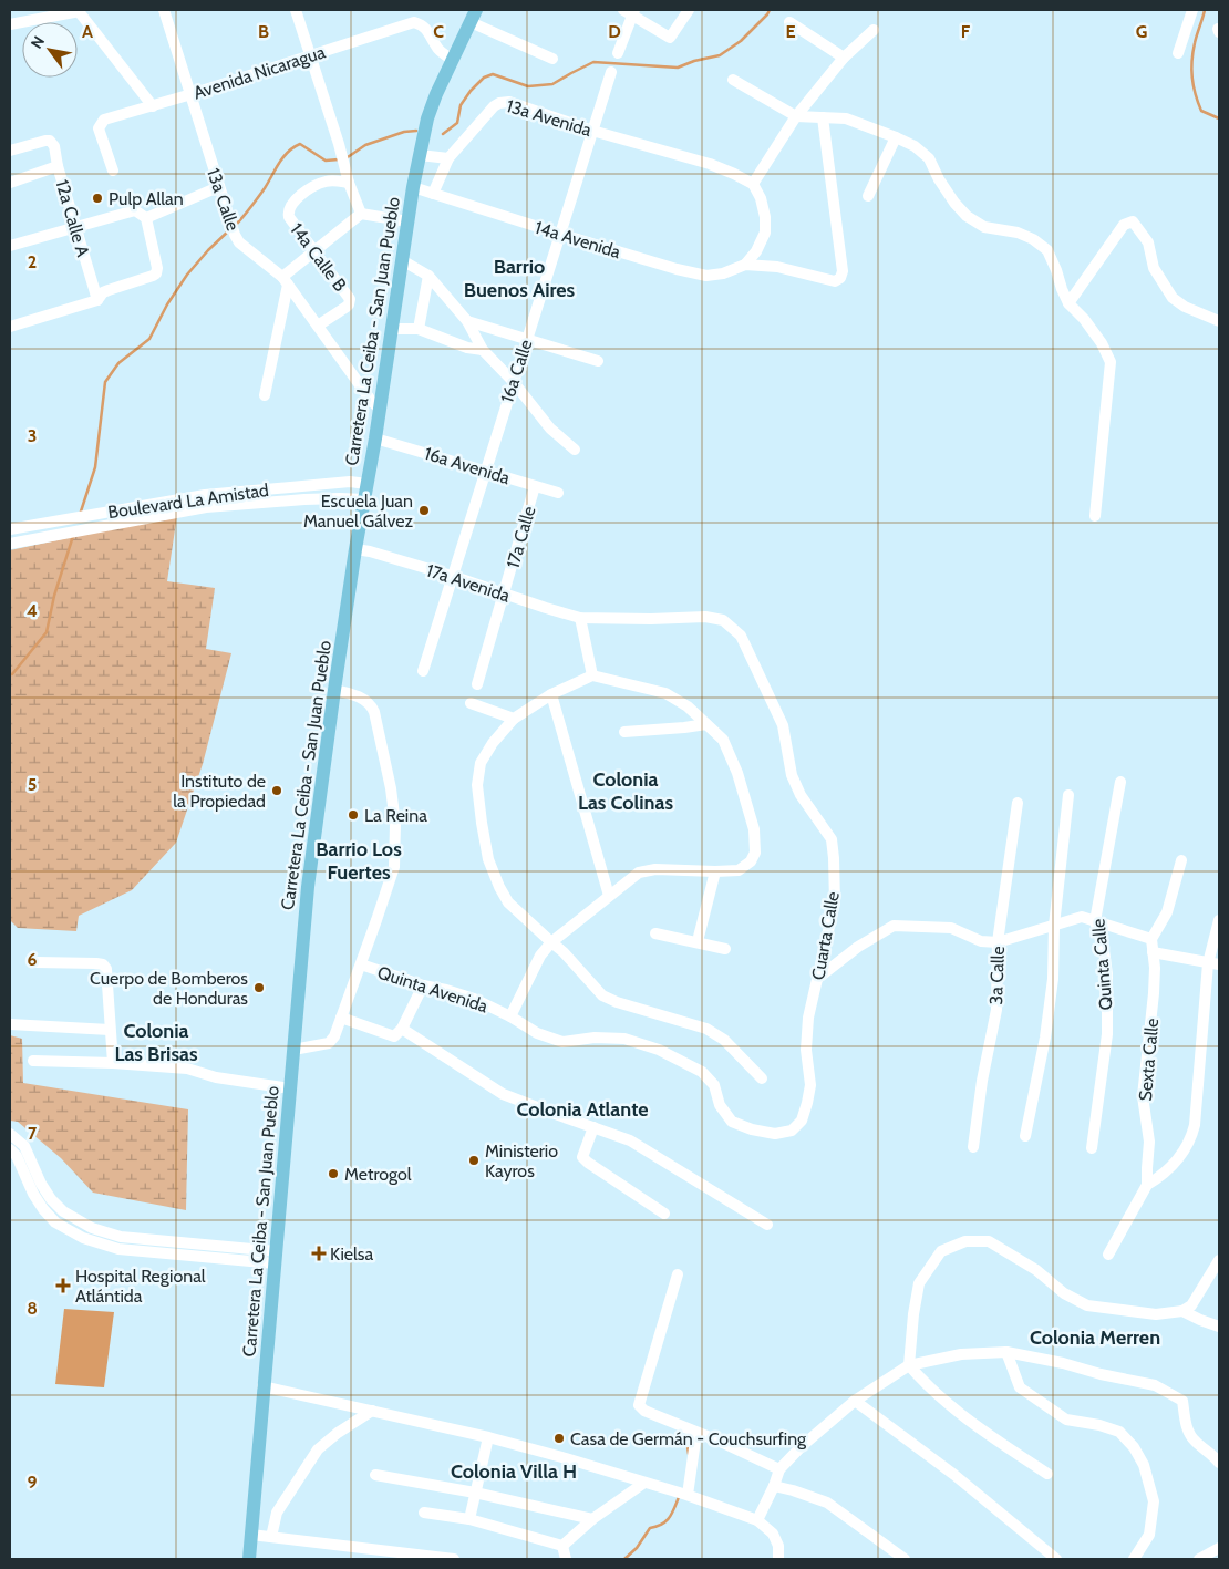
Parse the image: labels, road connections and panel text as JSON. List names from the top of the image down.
{
  "streets": {
    "main road": ["Carretera La Ceiba - San Juan Pueblo"],
    "street": [
      "Avenida Nicaragua",
      "13a Avenida",
      "13a Calle",
      "12a Calle A",
      "14a Avenida",
      "14a Calle B",
      "16a Calle",
      "16a Avenida",
      "Boulevard La Amistad",
      "17a Calle",
      "17a Avenida",
      "Cuarta Calle",
      "Quinta Calle",
      "3a Calle",
      "Quinta Avenida",
      "Sexta Calle"
    ]
  },
  "crossings": [
    ["Avenida Nicaragua", "13a Calle"],
    ["Avenida Nicaragua", "Carretera La Ceiba - San Juan Pueblo"],
    ["13a Avenida", "14a Avenida"],
    ["13a Avenida", "16a Calle"],
    ["13a Calle", "14a Calle B"],
    ["13a Calle", "Carretera La Ceiba - San Juan Pueblo"],
    ["14a Avenida", "Carretera La Ceiba - San Juan Pueblo"],
    ["14a Avenida", "16a Calle"],
    ["Carretera La Ceiba - San Juan Pueblo", "16a Avenida"],
    ["Carretera La Ceiba - San Juan Pueblo", "Boulevard La Amistad"],
    ["Carretera La Ceiba - San Juan Pueblo", "17a Avenida"],
    ["16a Calle", "16a Avenida"],
    ["16a Calle", "17a Avenida"],
    ["16a Avenida", "17a Calle"],
    ["17a Calle", "17a Avenida"],
    ["17a Avenida", "Cuarta Calle"],
    ["Cuarta Calle", "Quinta Avenida"]
  ],
  "districts": [
    "Barrio Buenos Aires",
    "Colonia Las Colinas",
    "Barrio Los Fuertes",
    "Colonia Las Brisas",
    "Colonia Atlante",
    "Colonia Merren",
    "Colonia Villa H"
  ],
  "places": {
    "other": [
      "Pulp Allan",
      "Escuela Juan Manuel Gálvez",
      "Instituto de la Propiedad",
      "La Reina",
      "Cuerpo de Bomberos de Honduras",
      "Ministerio Kayros",
      "Metrogol",
      "Casa de Germán - Couchsurfing"
    ],
    "health": ["Kielsa", "Hospital Regional Atlántida"]
  },
  "north": "top left",
  "grid": {
    "columns": [
      "A",
      "B",
      "C",
      "D",
      "E",
      "F",
      "G"
    ],
    "rows": [
      "2",
      "3",
      "4",
      "5",
      "6",
      "7",
      "8",
      "9"
    ]
  }
}
